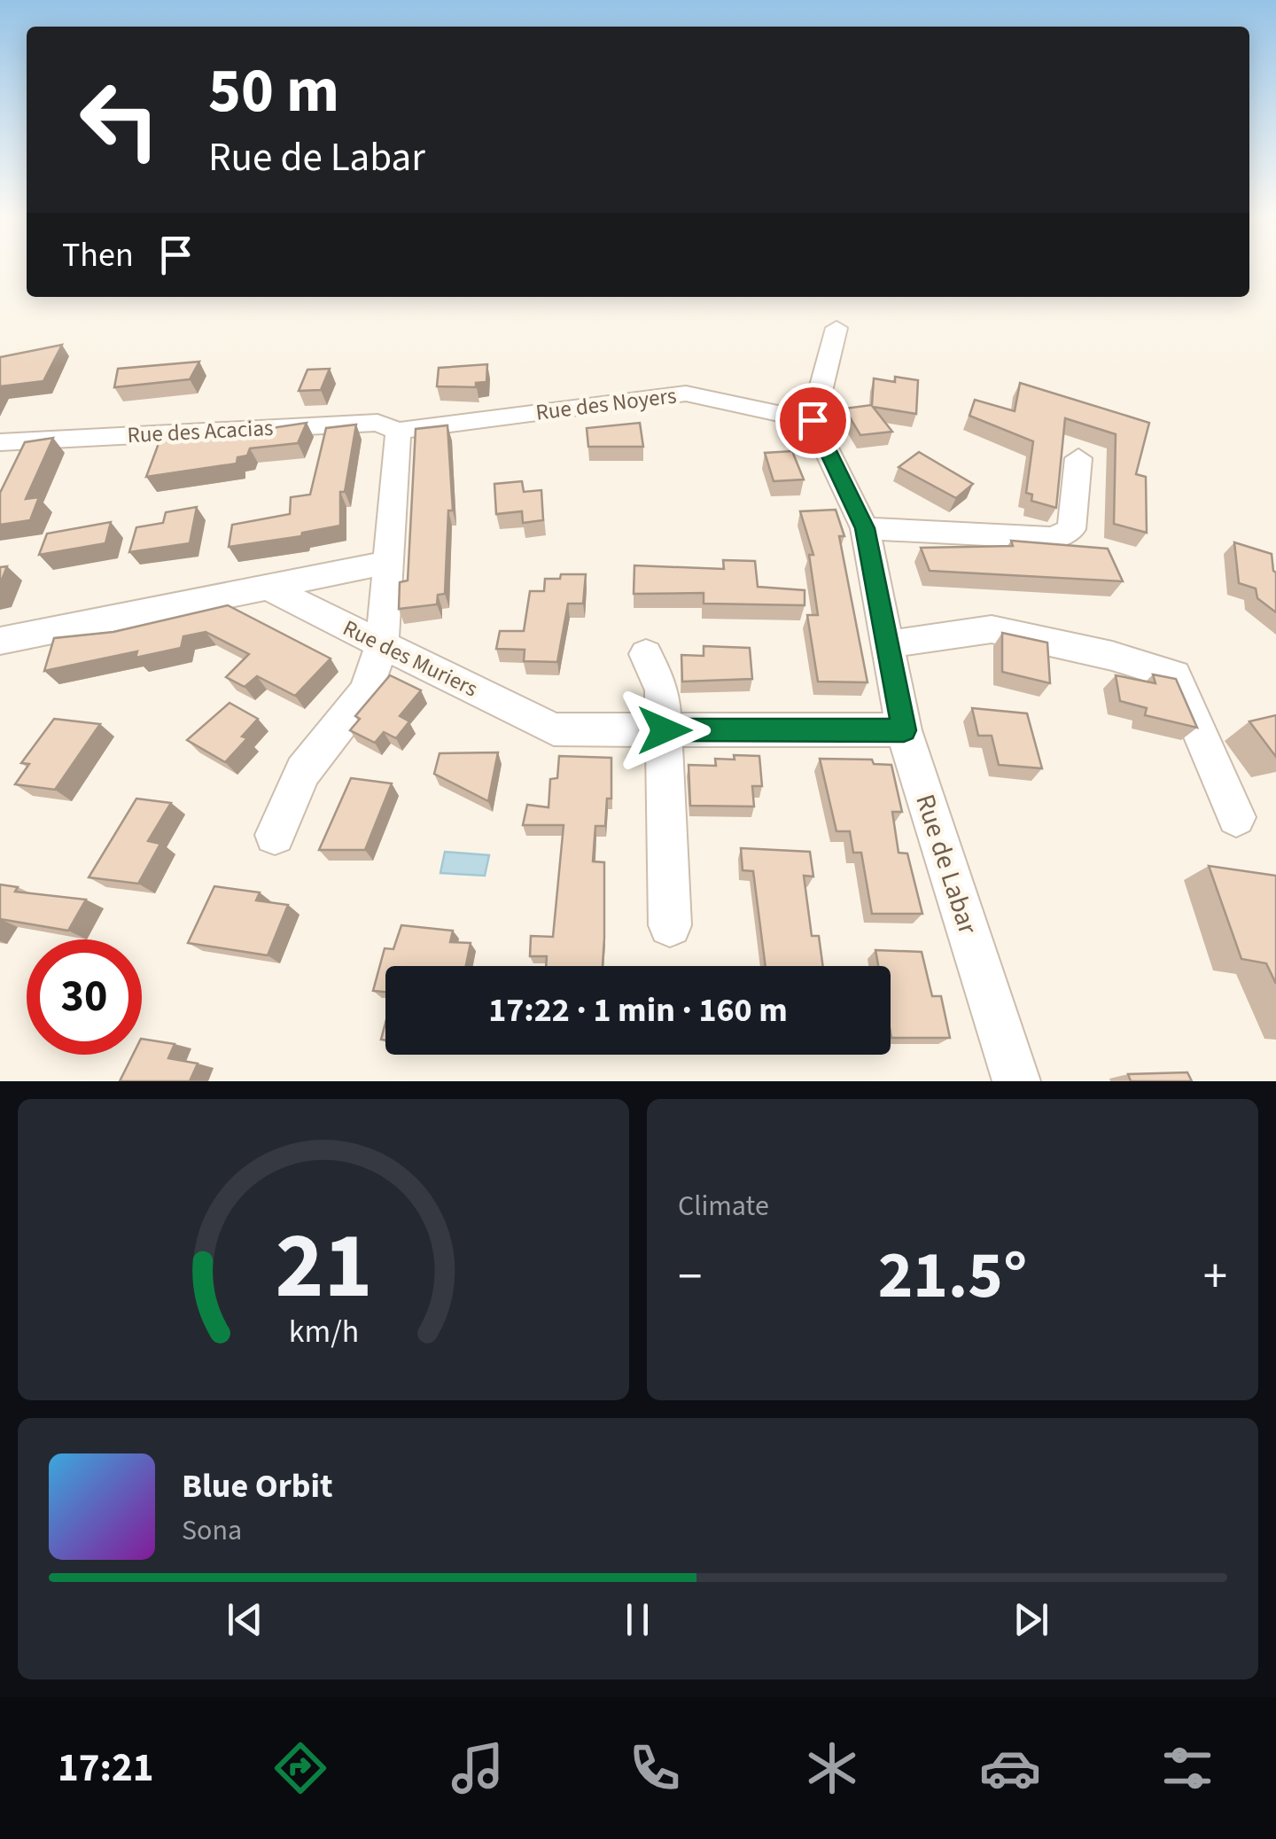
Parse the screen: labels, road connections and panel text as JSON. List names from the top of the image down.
{
  "streets": {
    "street": [
      "Rue des Noyers",
      "Rue des Acacias",
      "Rue des Muriers",
      "Rue de Labar"
    ]
  },
  "crossings": [
    ["Rue des Noyers", "Rue des Acacias"],
    ["Rue des Noyers", "Rue de Labar"]
  ],
  "page": {
    "turn": ["50 m", "Rue de Labar"],
    "then": "Then",
    "limit": "30",
    "trip": "17:22 · 1 min · 160 m",
    "tile": "Climate",
    "heat": ["−", "21.5°", "+"],
    "song": ["Blue Orbit", "Sona"],
    "tabs": "17:21",
    "gauge": ["21", "km/h"]
  }
}
